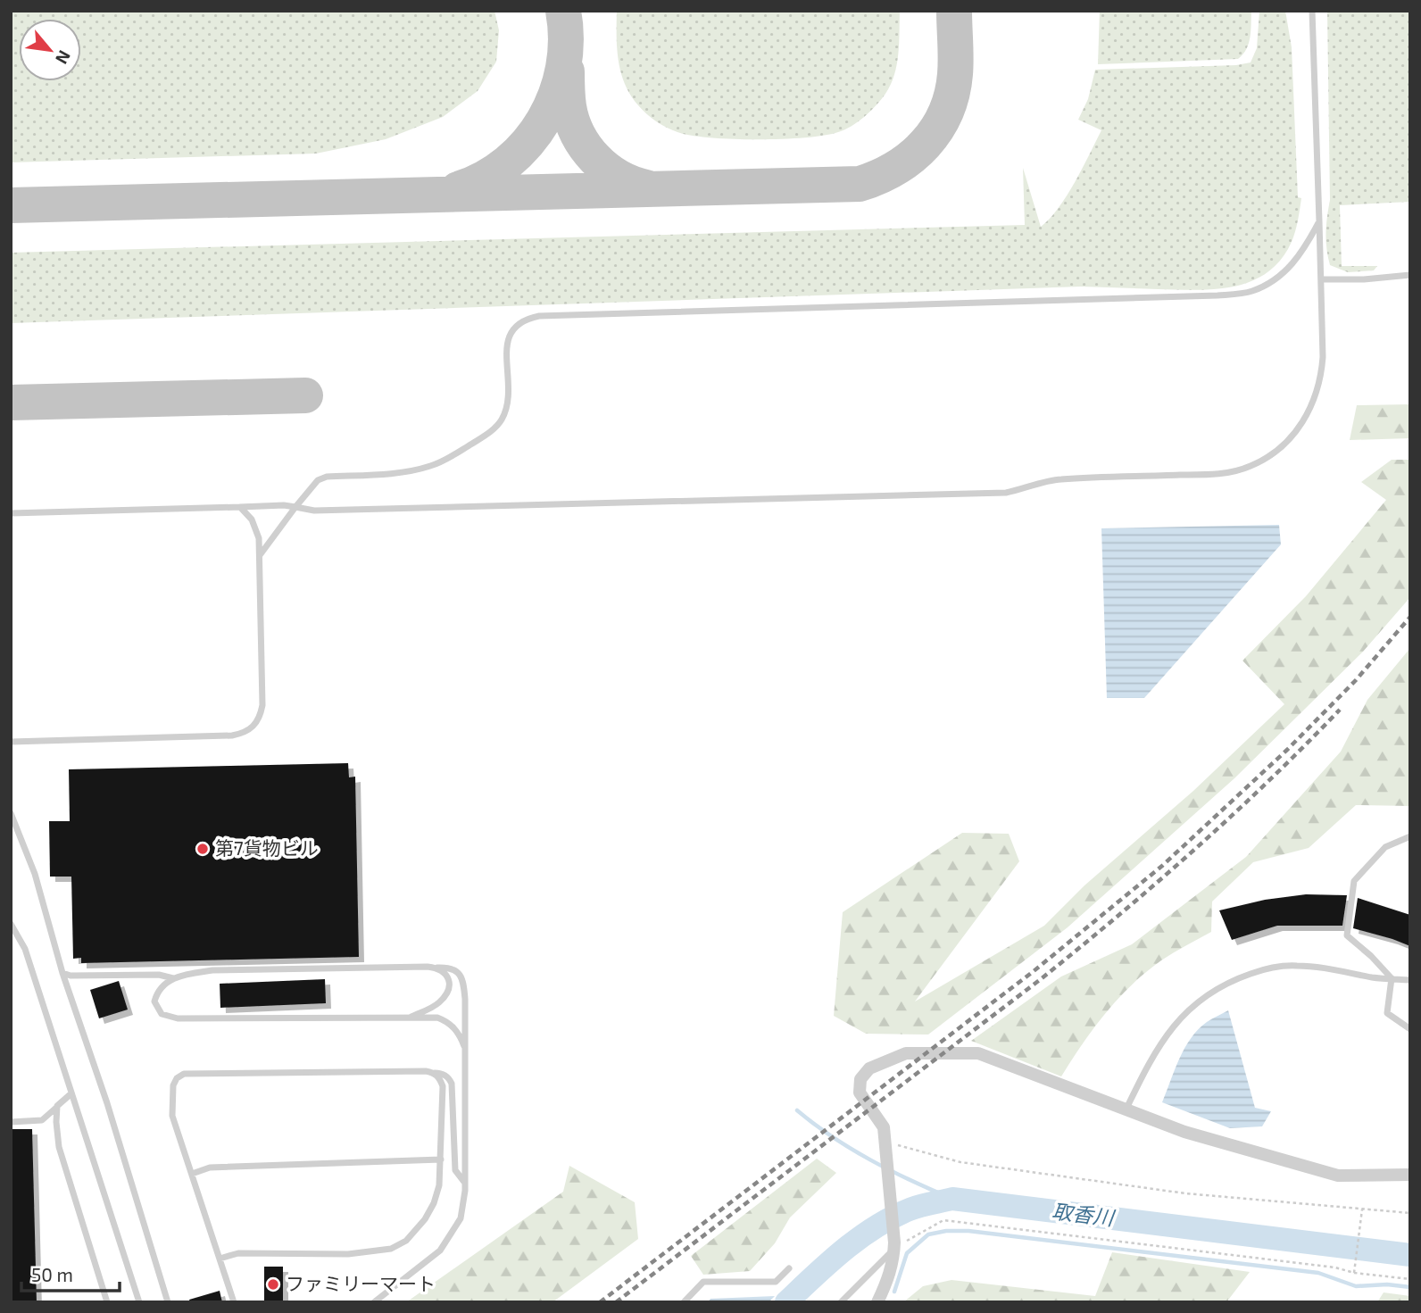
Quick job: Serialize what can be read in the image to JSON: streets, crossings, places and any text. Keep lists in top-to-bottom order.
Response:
{
  "water": ["取香川"],
  "places": ["第7貨物ビル", "ファミリーマート"],
  "scale_bar": "50 m",
  "north": "bottom right"
}
